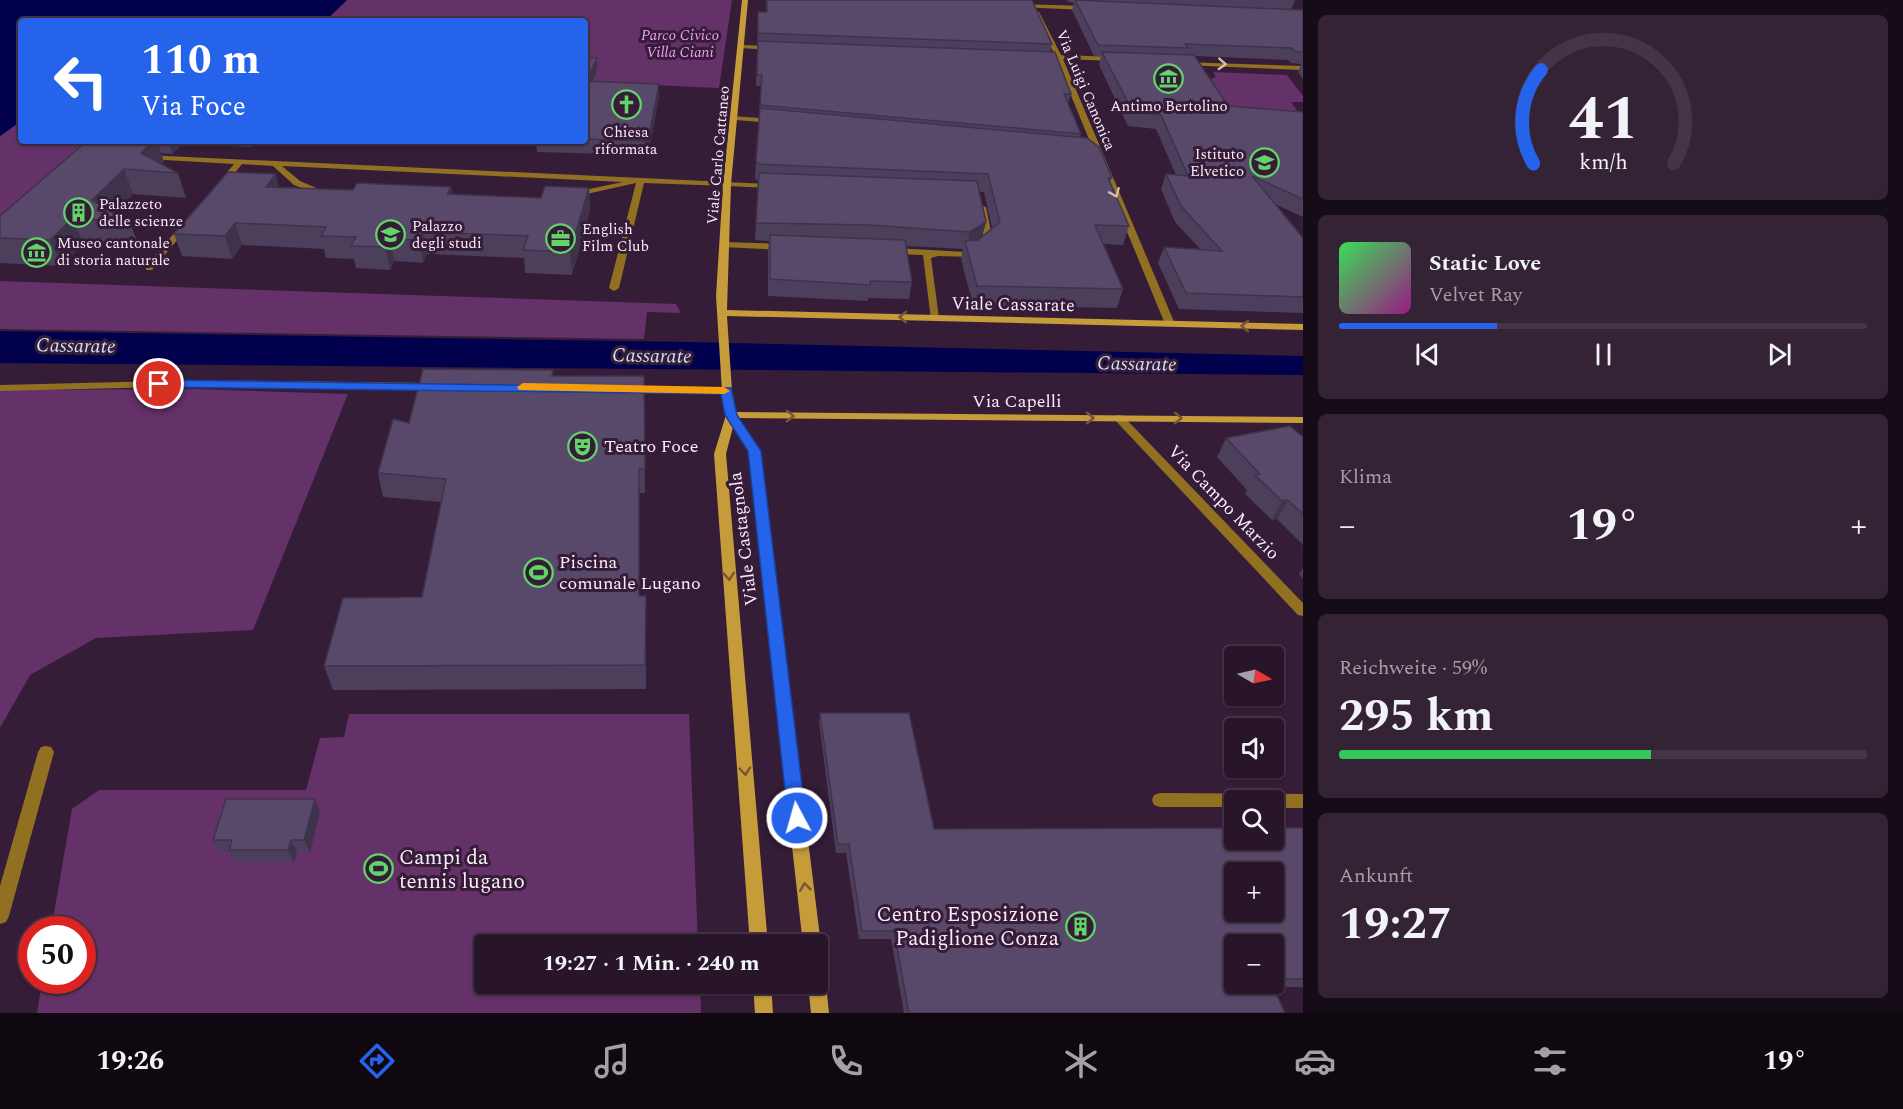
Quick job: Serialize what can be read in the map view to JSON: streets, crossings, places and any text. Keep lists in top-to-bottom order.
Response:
{
  "streets": {
    "main road": [
      "Viale Carlo Cattaneo",
      "Viale Cassarate",
      "Via Capelli",
      "Viale Castagnola"
    ],
    "street": ["Via Luigi Canonica", "Via Campo Marzio"]
  },
  "crossings": [
    ["Via Luigi Canonica", "Viale Cassarate"],
    ["Viale Carlo Cattaneo", "Viale Cassarate"],
    ["Viale Carlo Cattaneo", "Via Capelli"],
    ["Viale Carlo Cattaneo", "Viale Castagnola"],
    ["Via Capelli", "Via Campo Marzio"],
    ["Via Capelli", "Viale Castagnola"]
  ],
  "one_way": ["Via Luigi Canonica", "Viale Cassarate", "Via Capelli"],
  "water": ["Cassarate"],
  "parks": ["Parco Civico Villa Ciani"],
  "places": {
    "museum": ["Antimo Bertolino", "Museo cantonale di storia naturale"],
    "church": ["Chiesa riformata"],
    "school or university": ["Istituto Elvetico", "Palazzo degli studi"],
    "building": ["Palazzeto delle scienze", "Centro Esposizione Padiglione Conza"],
    "office": ["English Film Club"],
    "theatre": ["Teatro Foce"],
    "sports": ["Piscina comunale Lugano", "Campi da tennis lugano"]
  },
  "north": "right",
  "page": {
    "turn": ["110 m", "Via Foce"],
    "song": ["Static Love", "Velvet Ray"],
    "tile": [
      "Klima",
      ["Reichweite · 59%", "295 km"],
      ["Ankunft", "19:27"]
    ],
    "heat": ["−", "19°", "+"],
    "map_buttons": ["+", "−"],
    "limit": "50",
    "trip": "19:27 · 1 Min. · 240 m",
    "tabs": ["19:26", "19°"],
    "gauge": ["41", "km/h"]
  }
}
